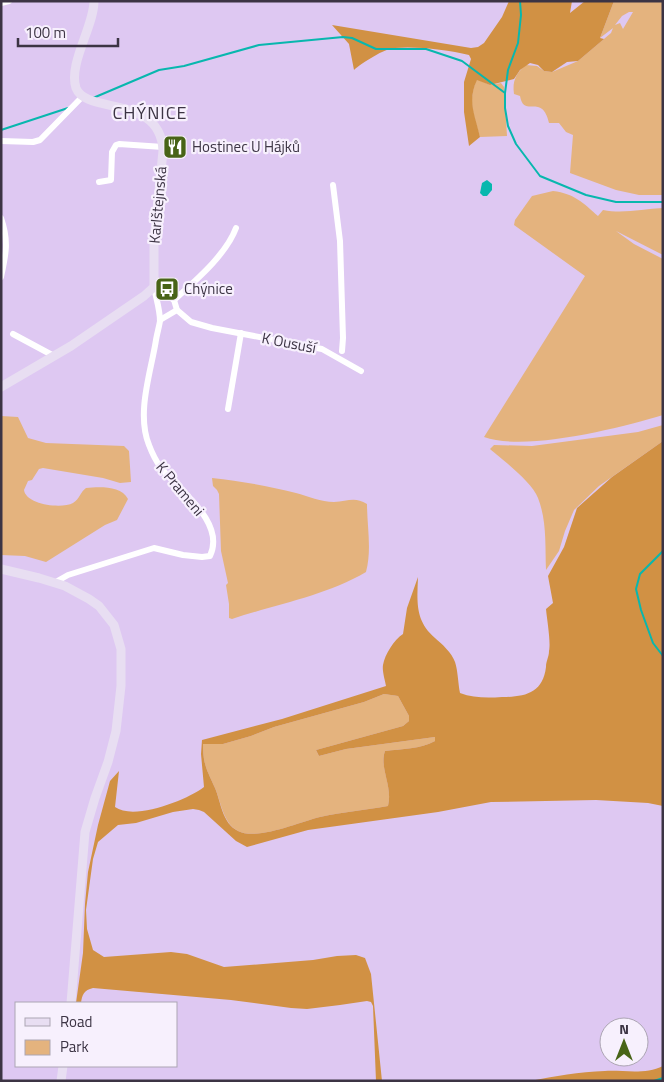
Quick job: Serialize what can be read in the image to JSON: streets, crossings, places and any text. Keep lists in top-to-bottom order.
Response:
{
  "streets": {
    "main road": ["Karlštejnská"],
    "street": ["K Ousuší", "K Prameni"]
  },
  "districts": ["CHÝNICE"],
  "places": {
    "restaurant": ["Hostinec U Hájků"],
    "bus stop": ["Chýnice"]
  },
  "legend": ["Road", "Park"],
  "scale_bar": "100 m",
  "north": "top"
}
